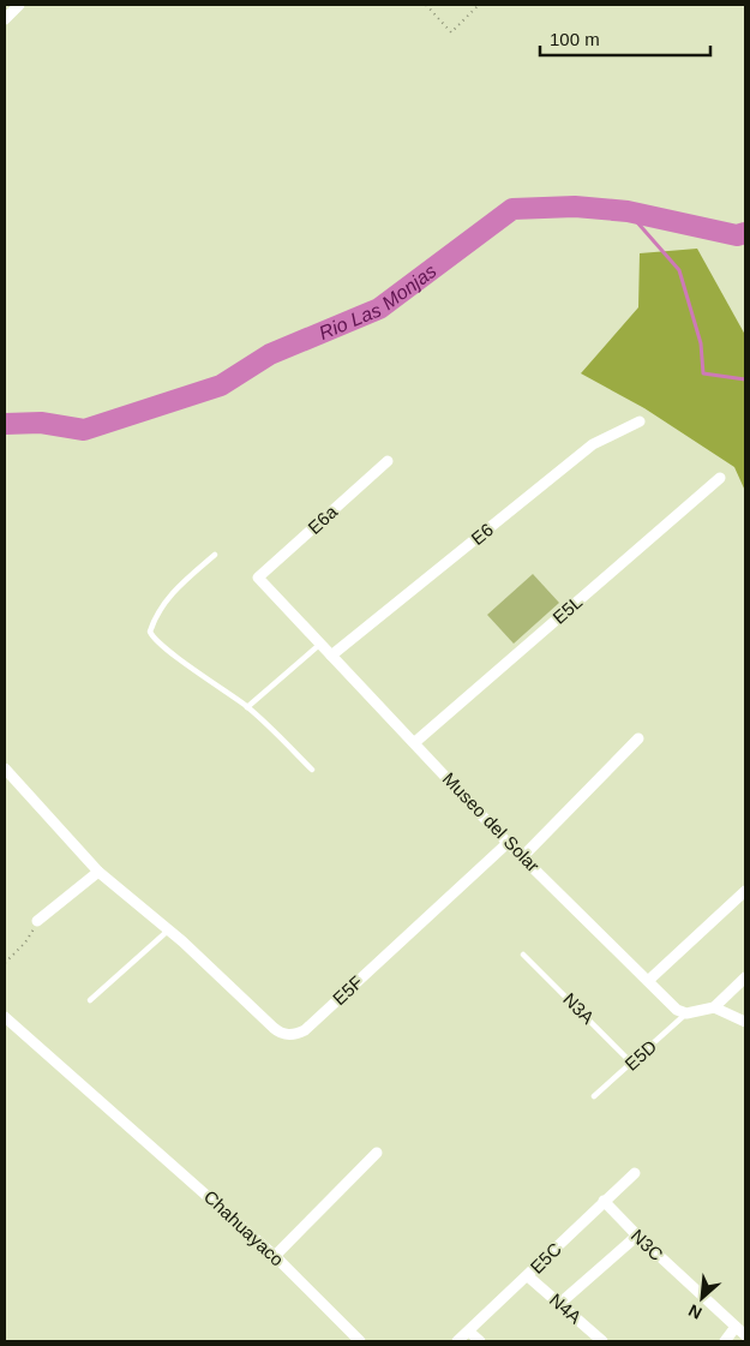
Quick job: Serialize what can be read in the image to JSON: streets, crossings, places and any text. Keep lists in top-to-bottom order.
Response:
{
  "streets": {
    "street": [
      "E6a",
      "E6",
      "E5L",
      "Museo del Solar",
      "E5F",
      "Chahuayaco",
      "N3C",
      "E5C",
      "N4A"
    ],
    "lane": ["N3A", "E5D"]
  },
  "crossings": [
    ["E6a", "Museo del Solar"],
    ["E6", "Museo del Solar"],
    ["E5L", "Museo del Solar"],
    ["Museo del Solar", "E5F"],
    ["Museo del Solar", "E5D"],
    ["N3A", "E5D"],
    ["N3C", "E5C"],
    ["E5C", "N4A"]
  ],
  "water": ["Rio Las Monjas"],
  "scale_bar": "100 m",
  "north": "bottom left"
}
